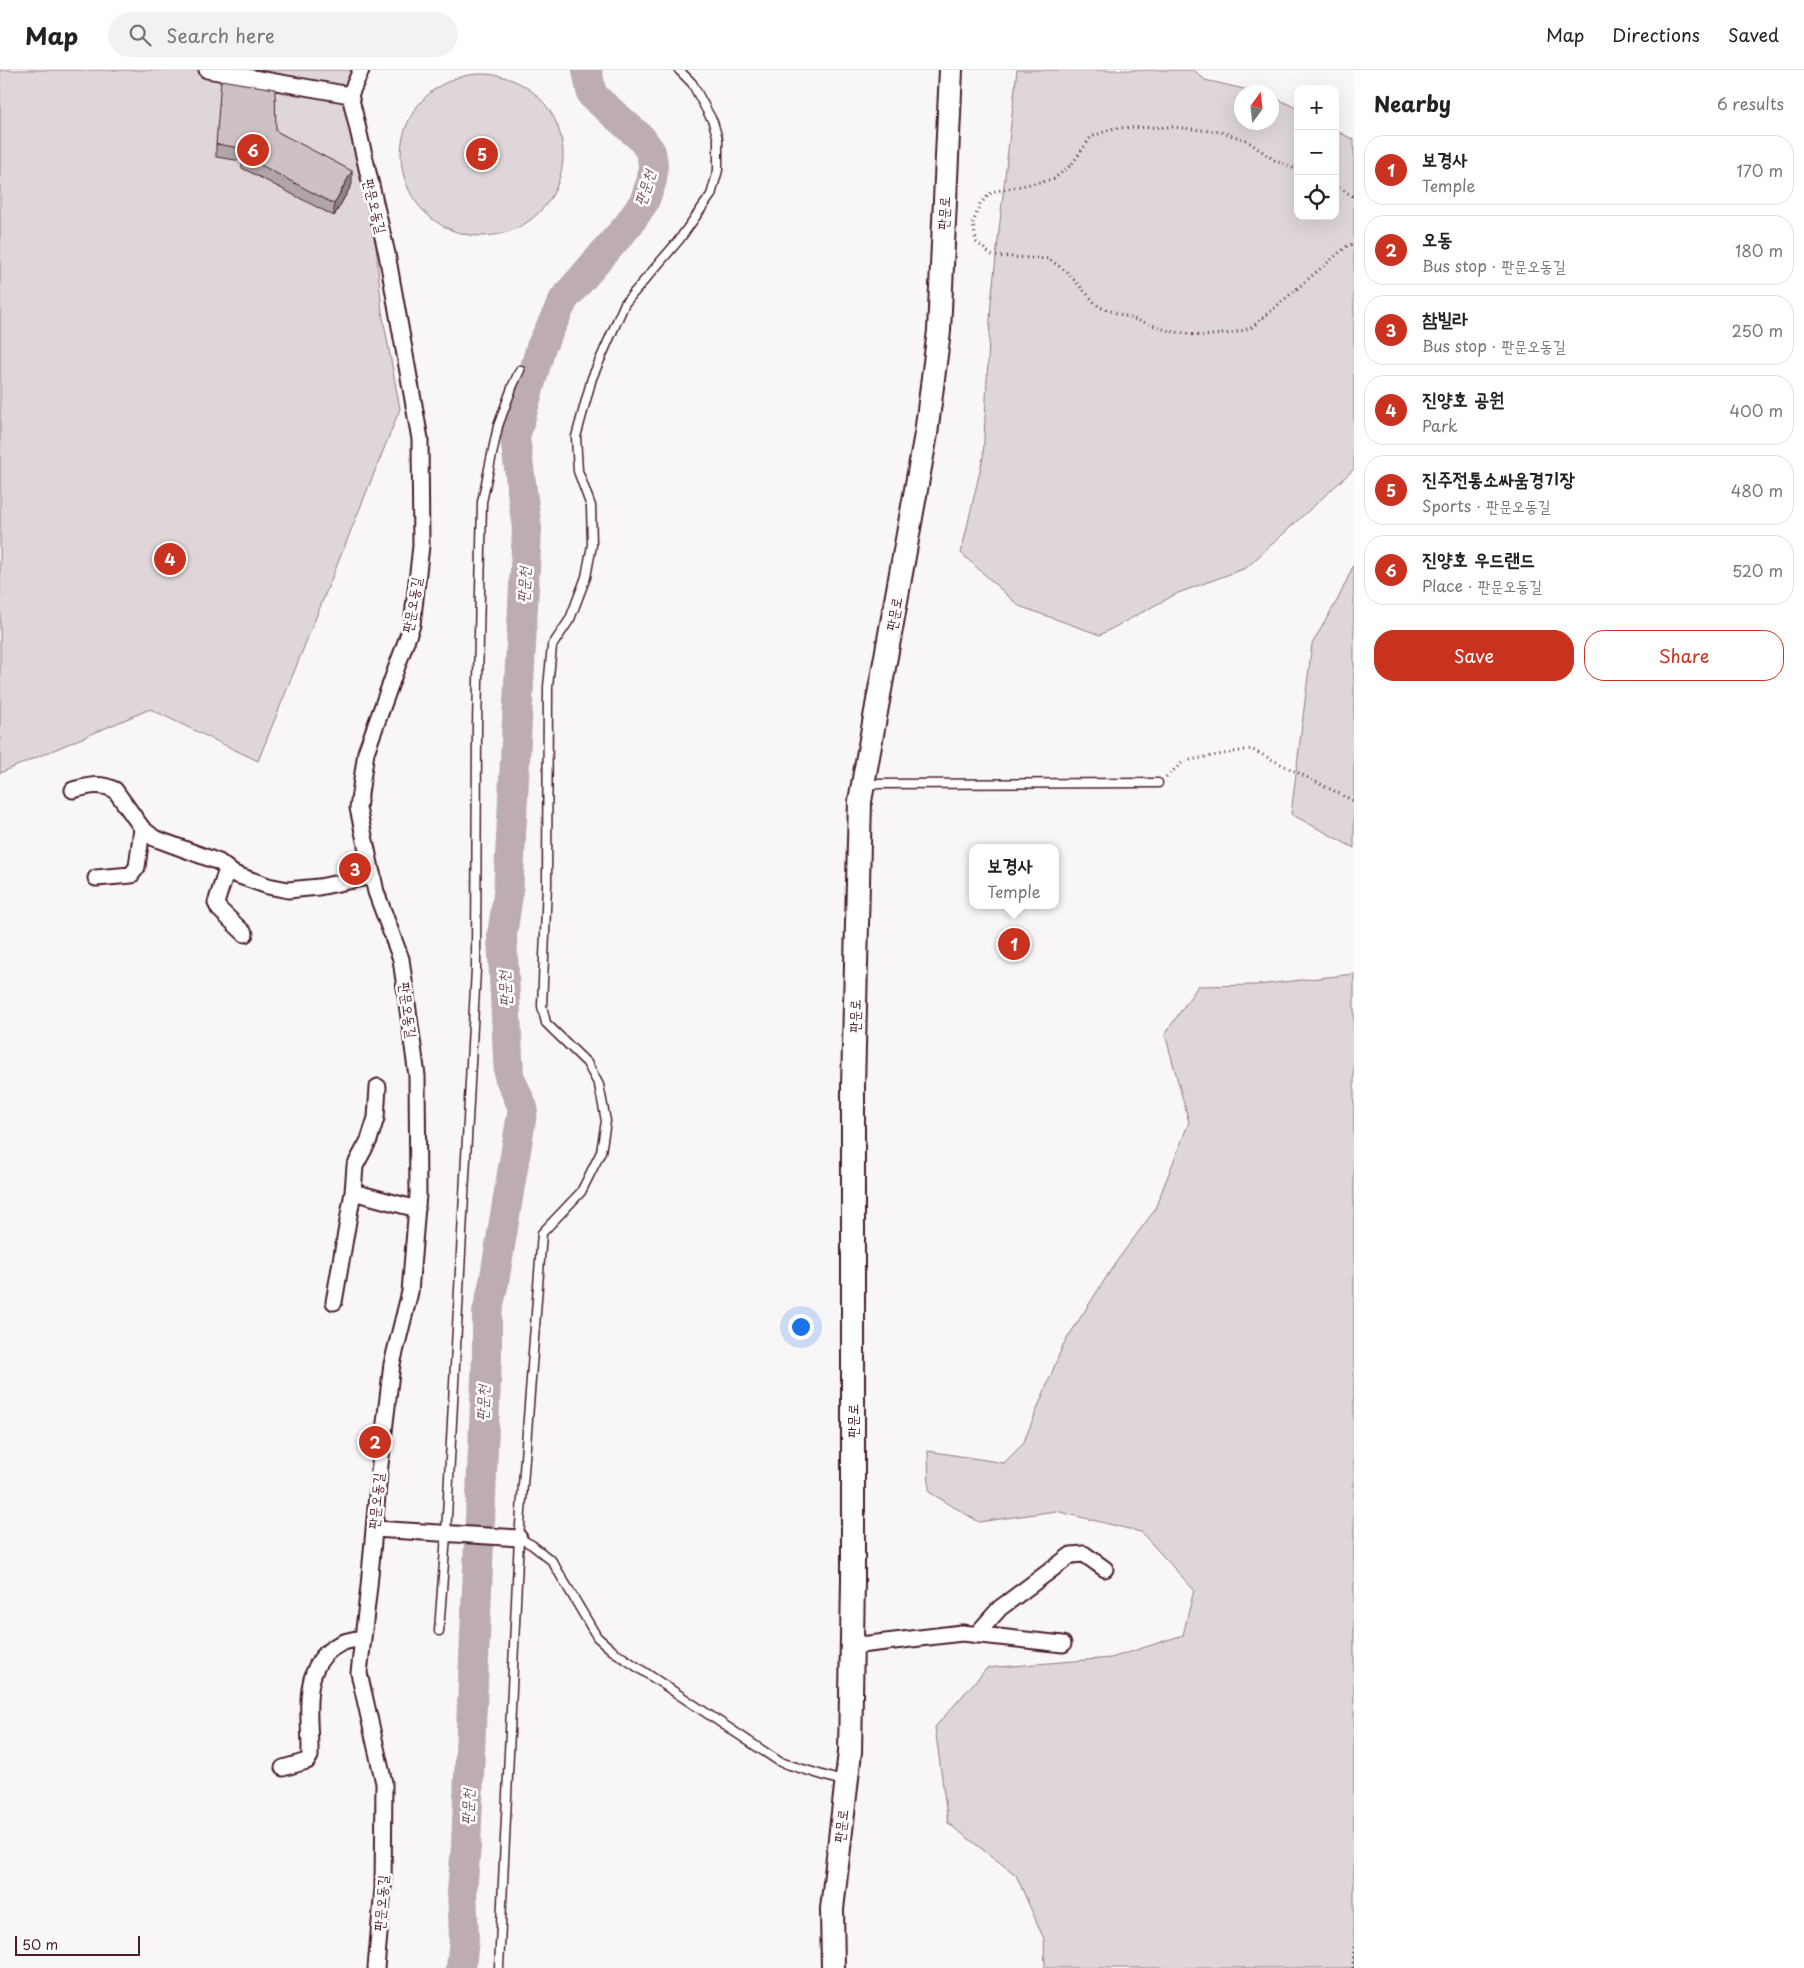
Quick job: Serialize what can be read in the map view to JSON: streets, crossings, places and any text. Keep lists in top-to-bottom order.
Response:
{
  "streets": {
    "street": ["판문오동길", "판문로"]
  },
  "water": ["판문천"],
  "scale_bar": "50 m",
  "north": "top",
  "page": {
    "header": "Map",
    "search": "Search here",
    "nav": ["Map", "Directions", "Saved"],
    "heading": ["Nearby", "6 results"],
    "map_buttons": ["+", "−"],
    "pins": [
      "6",
      "5",
      "4",
      "3",
      "1",
      "2"
    ],
    "list": [
      {
        "mark": "1",
        "name": "보경사",
        "note": "Temple",
        "value": "170 m"
      },
      {
        "mark": "2",
        "name": "오동",
        "note": "Bus stop · 판문오동길",
        "value": "180 m"
      },
      {
        "mark": "3",
        "name": "참빌라",
        "note": "Bus stop · 판문오동길",
        "value": "250 m"
      },
      {
        "mark": "4",
        "name": "진양호 공원",
        "note": "Park",
        "value": "400 m"
      },
      {
        "mark": "5",
        "name": "진주전통소싸움경기장",
        "note": "Sports · 판문오동길",
        "value": "480 m"
      },
      {
        "mark": "6",
        "name": "진양호 우드랜드",
        "note": "Place · 판문오동길",
        "value": "520 m"
      }
    ],
    "buttons": ["Save", "Share"],
    "popup": ["보경사", "Temple"],
    "scale": "50 m"
  }
}
